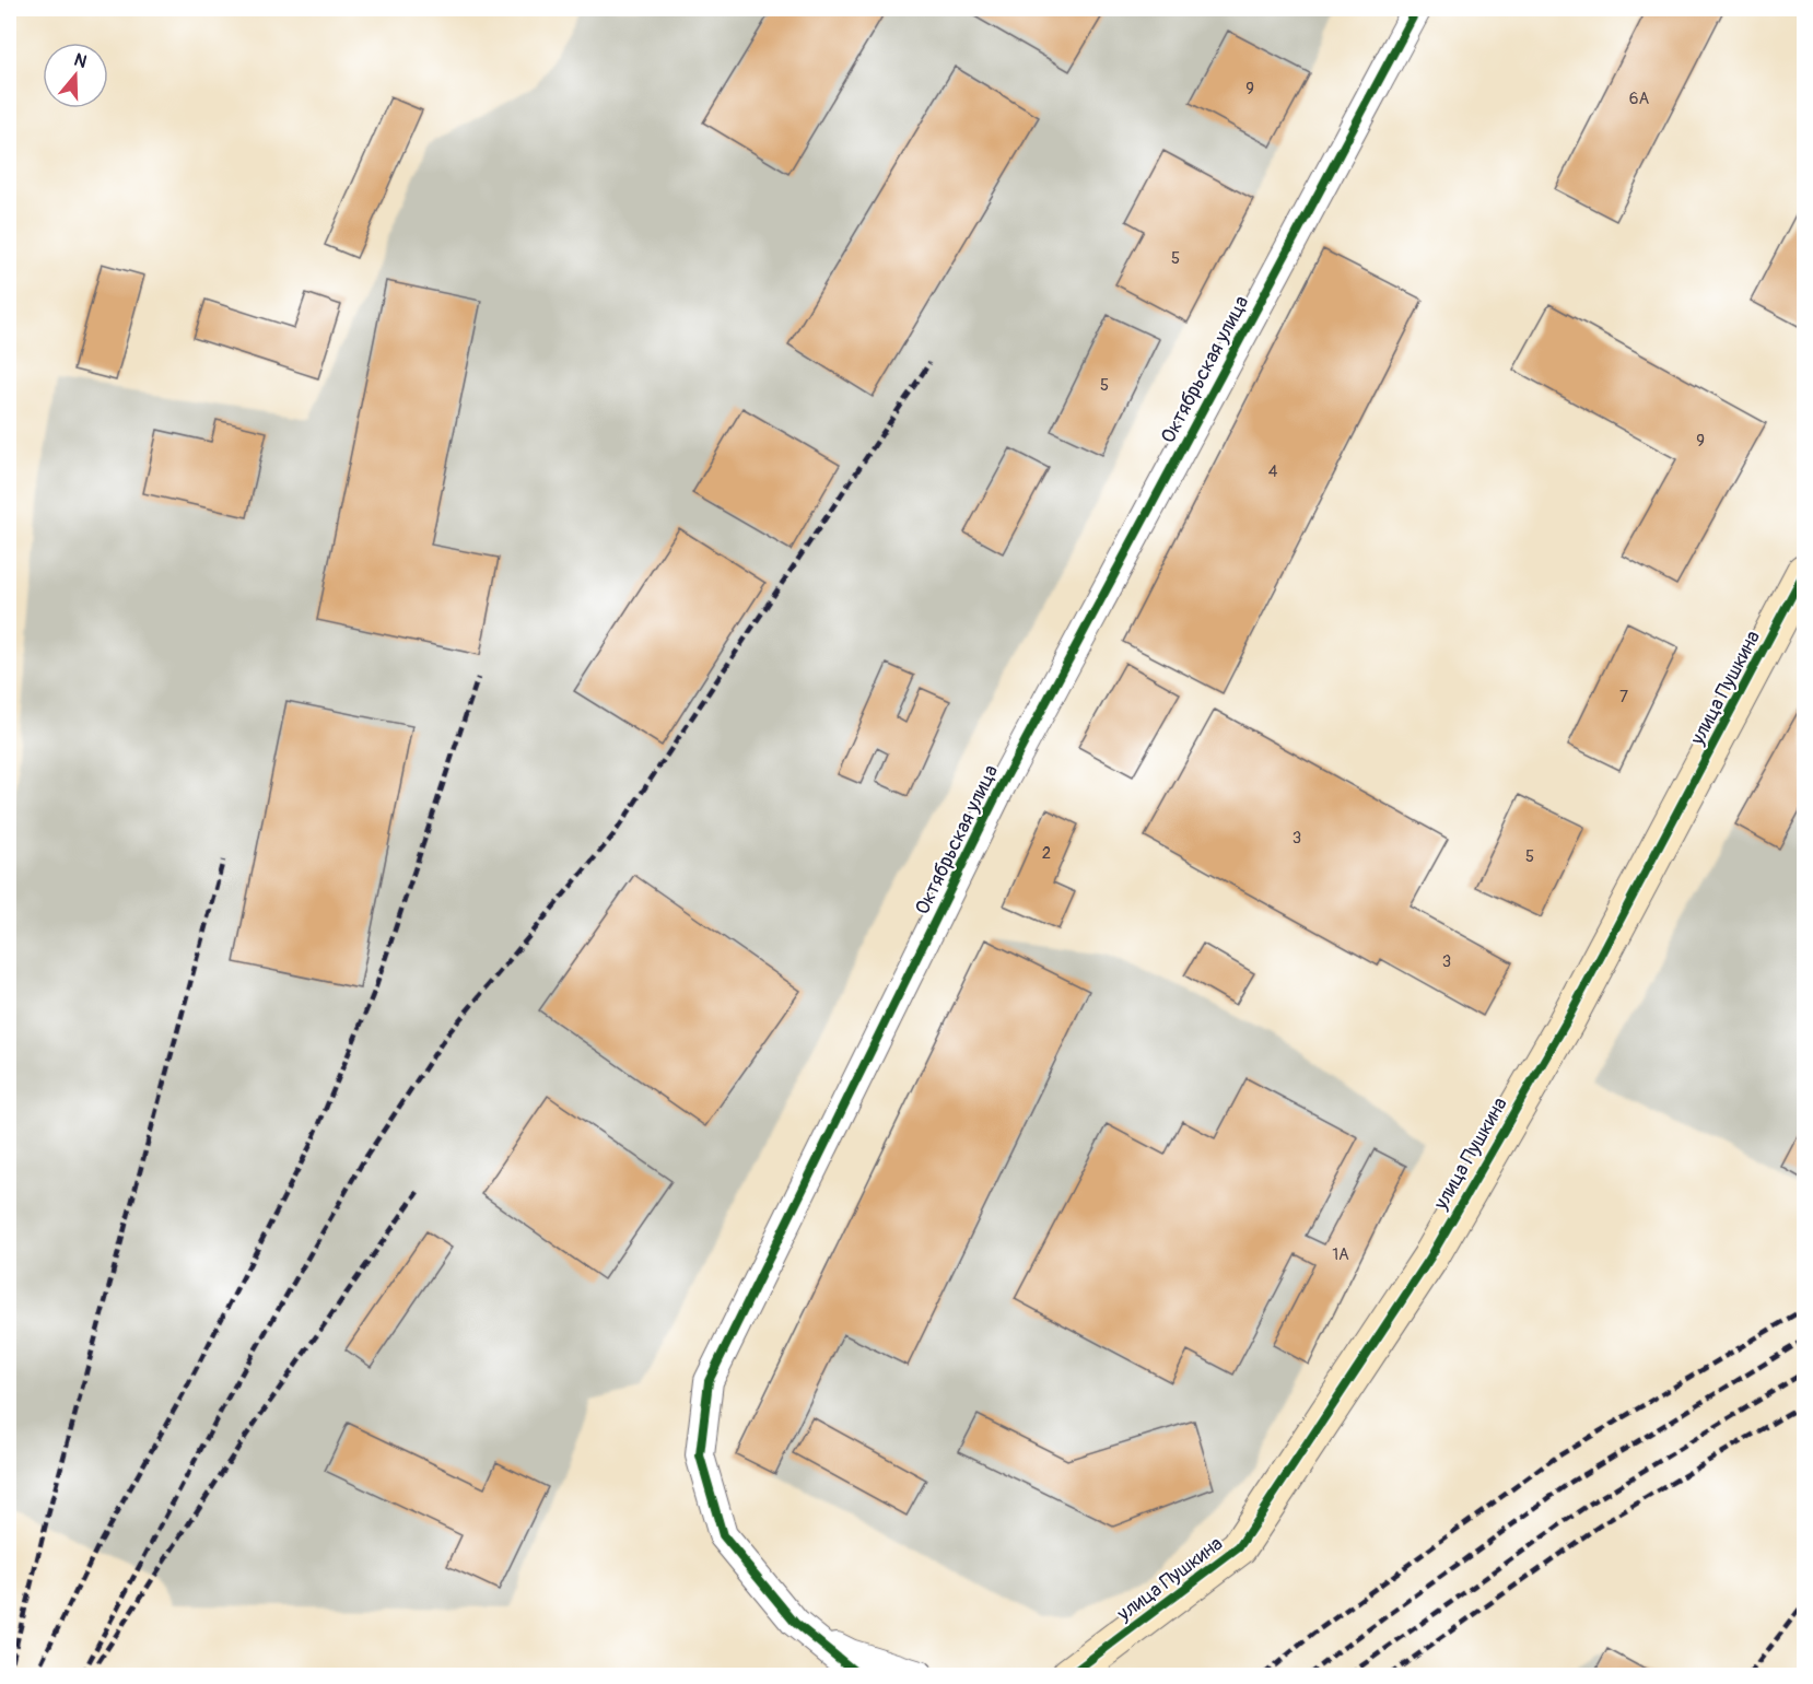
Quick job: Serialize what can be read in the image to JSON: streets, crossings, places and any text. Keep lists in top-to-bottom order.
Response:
{
  "streets": {
    "street": ["Октябрьская улица", "улица Пушкина"]
  },
  "house_numbers": [
    "9",
    "6А",
    "5",
    "5",
    "9",
    "4",
    "7",
    "3",
    "2",
    "5",
    "3",
    "1А"
  ],
  "north": "top"
}
